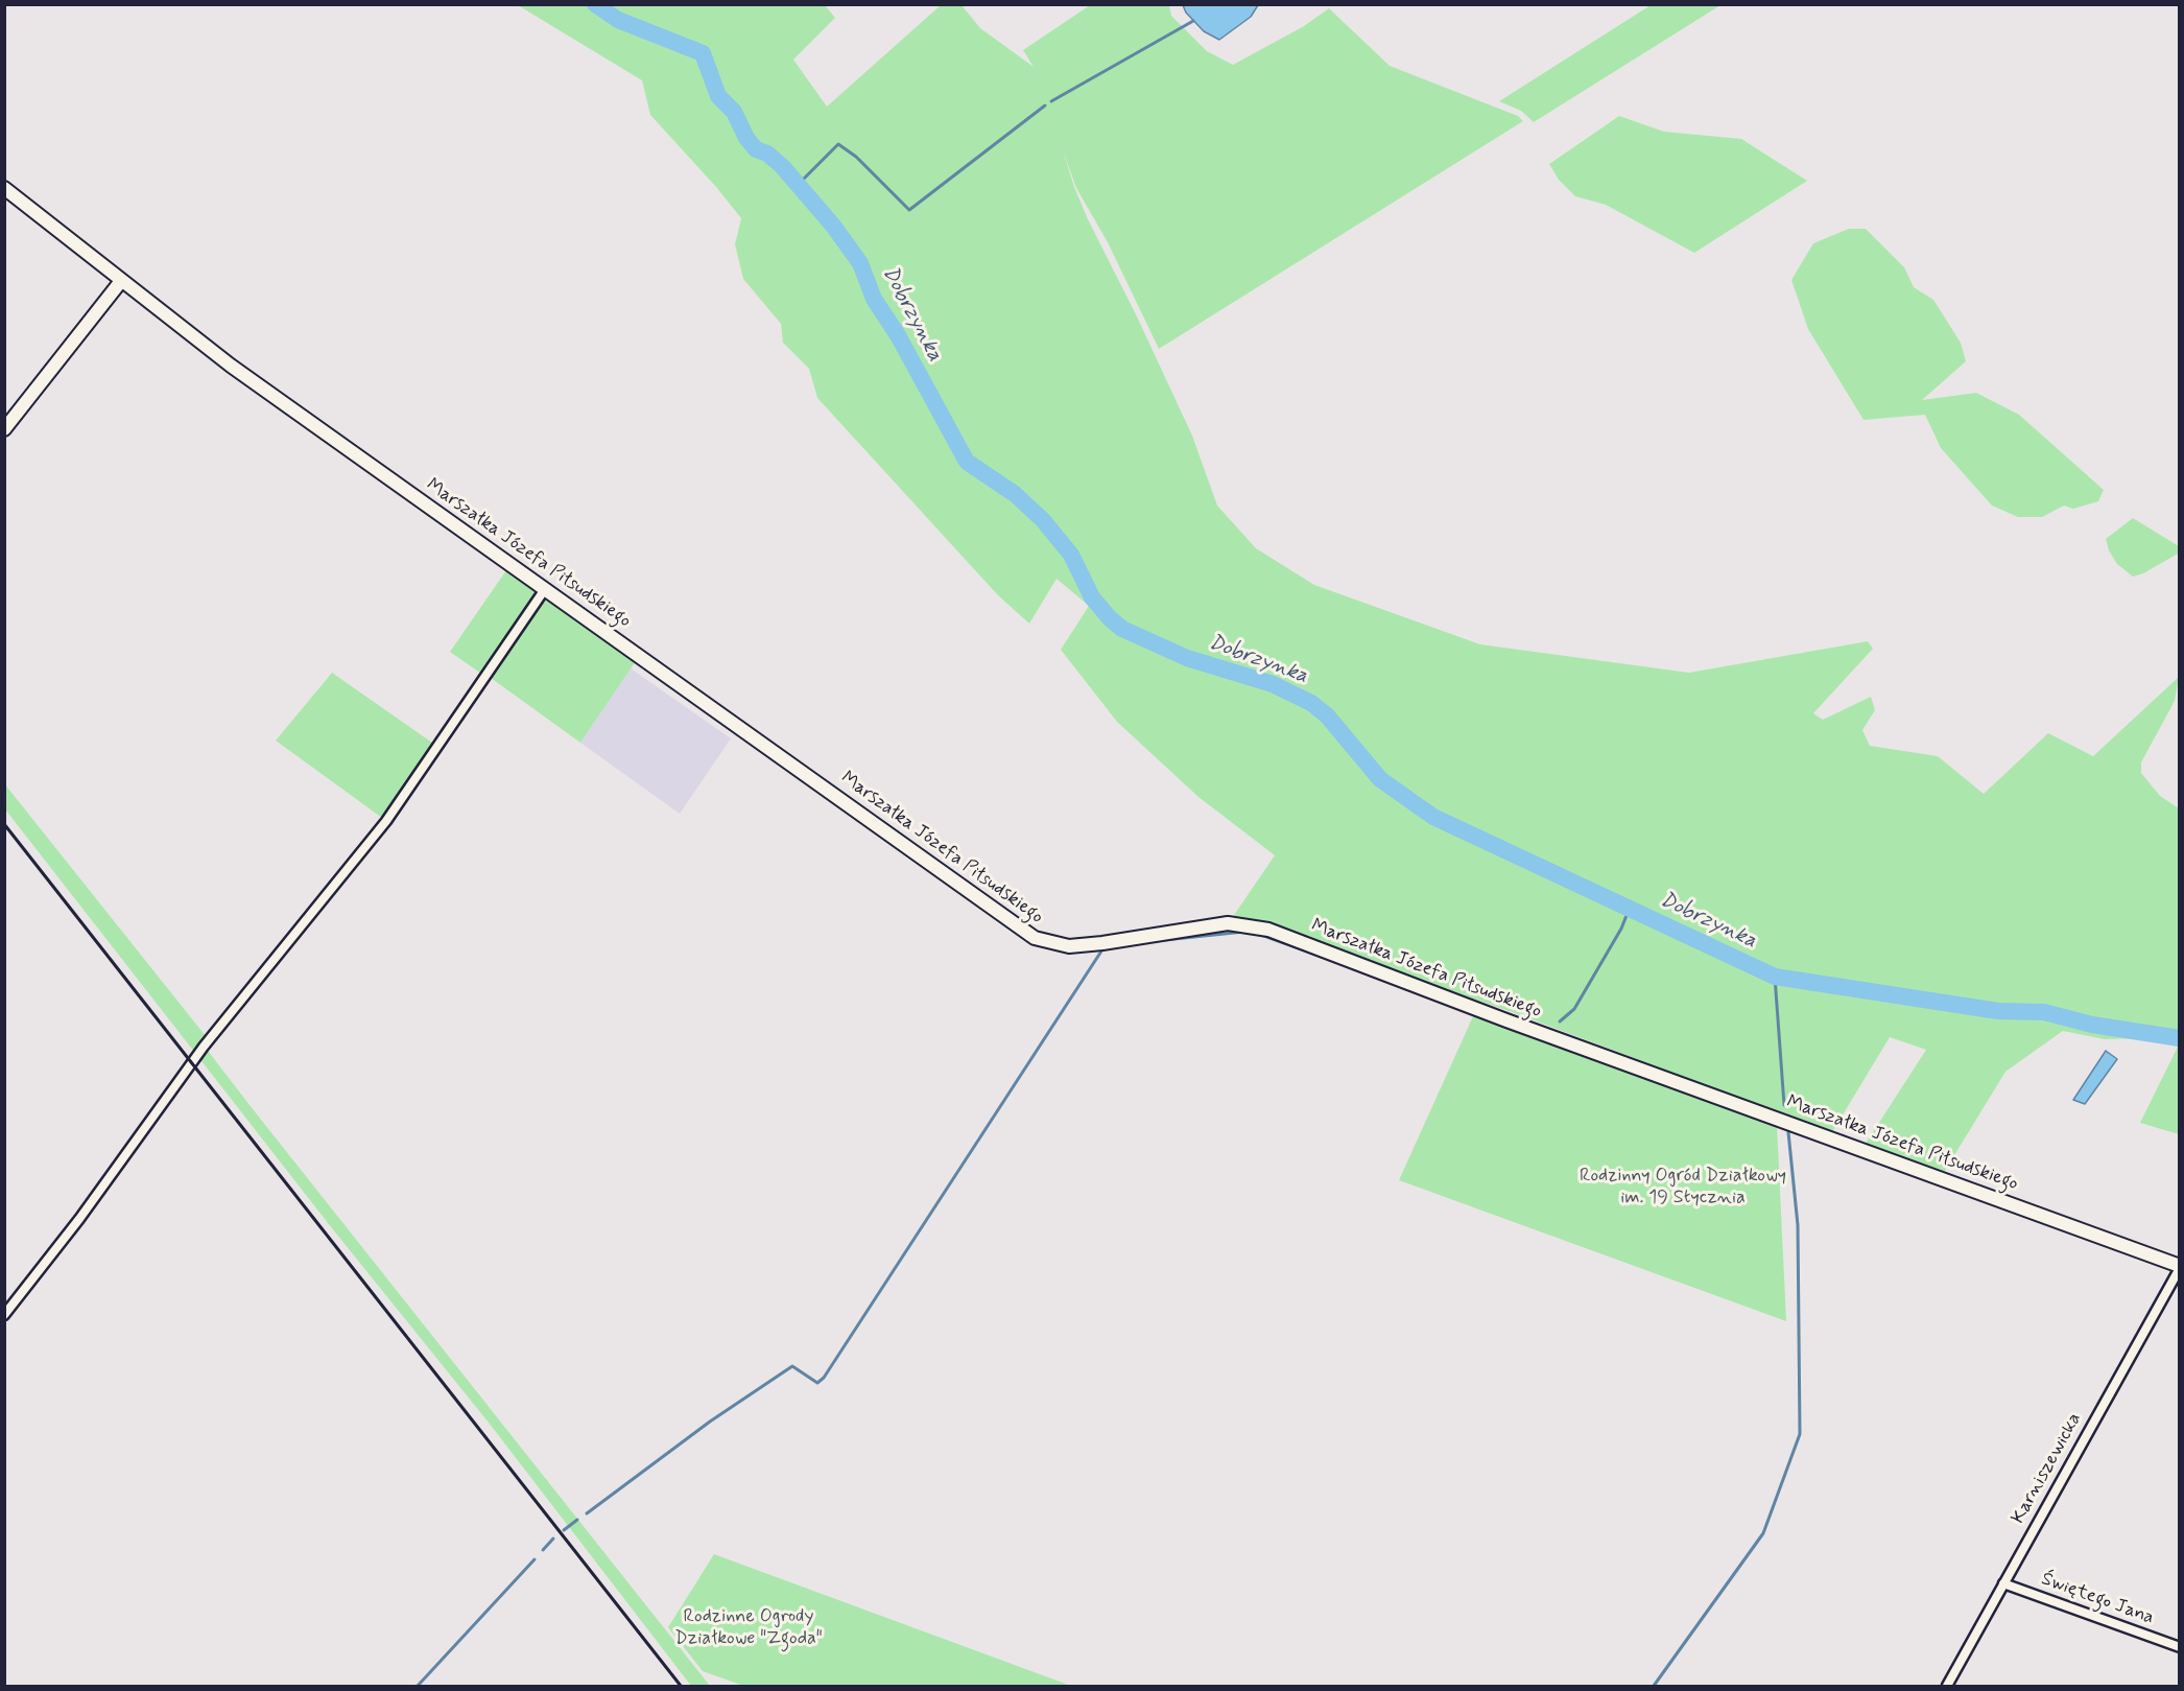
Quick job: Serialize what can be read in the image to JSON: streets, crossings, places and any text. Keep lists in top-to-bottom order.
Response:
{
  "streets": {
    "street": ["Marszałka Józefa Piłsudskiego", "Karniszewicka", "Świętego Jana"]
  },
  "crossings": [
    ["Marszałka Józefa Piłsudskiego", "Karniszewicka"],
    ["Karniszewicka", "Świętego Jana"]
  ],
  "water": ["Dobrzynka"],
  "parks": ["Rodzinny Ogród Działkowy im. 19 Stycznia", "Rodzinne Ogrody Działkowe \"Zgoda\""]
}
